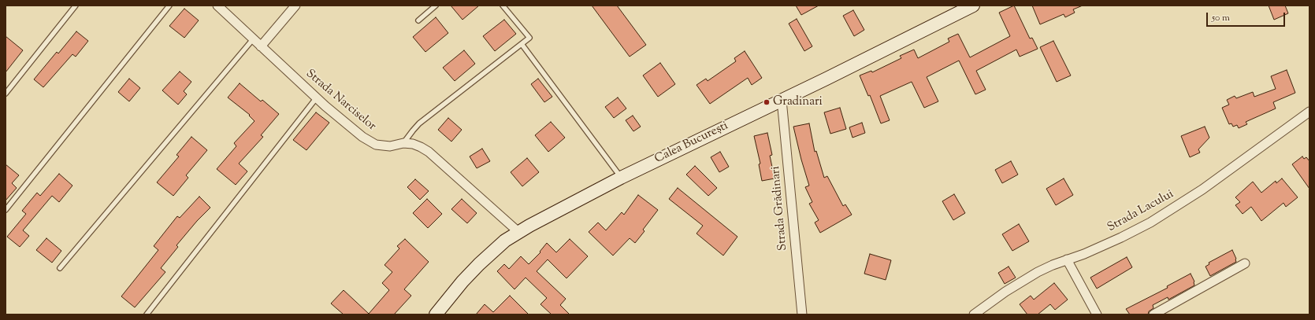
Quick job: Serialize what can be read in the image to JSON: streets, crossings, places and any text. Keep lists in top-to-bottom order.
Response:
{
  "streets": {
    "main road": ["Calea București"],
    "street": ["Strada Narciselor", "Strada Grădinari", "Strada Lacului"]
  },
  "crossings": [
    ["Strada Narciselor", "Calea București"],
    ["Calea București", "Strada Grădinari"]
  ],
  "places": ["Gradinari"],
  "scale_bar": "50 m"
}
